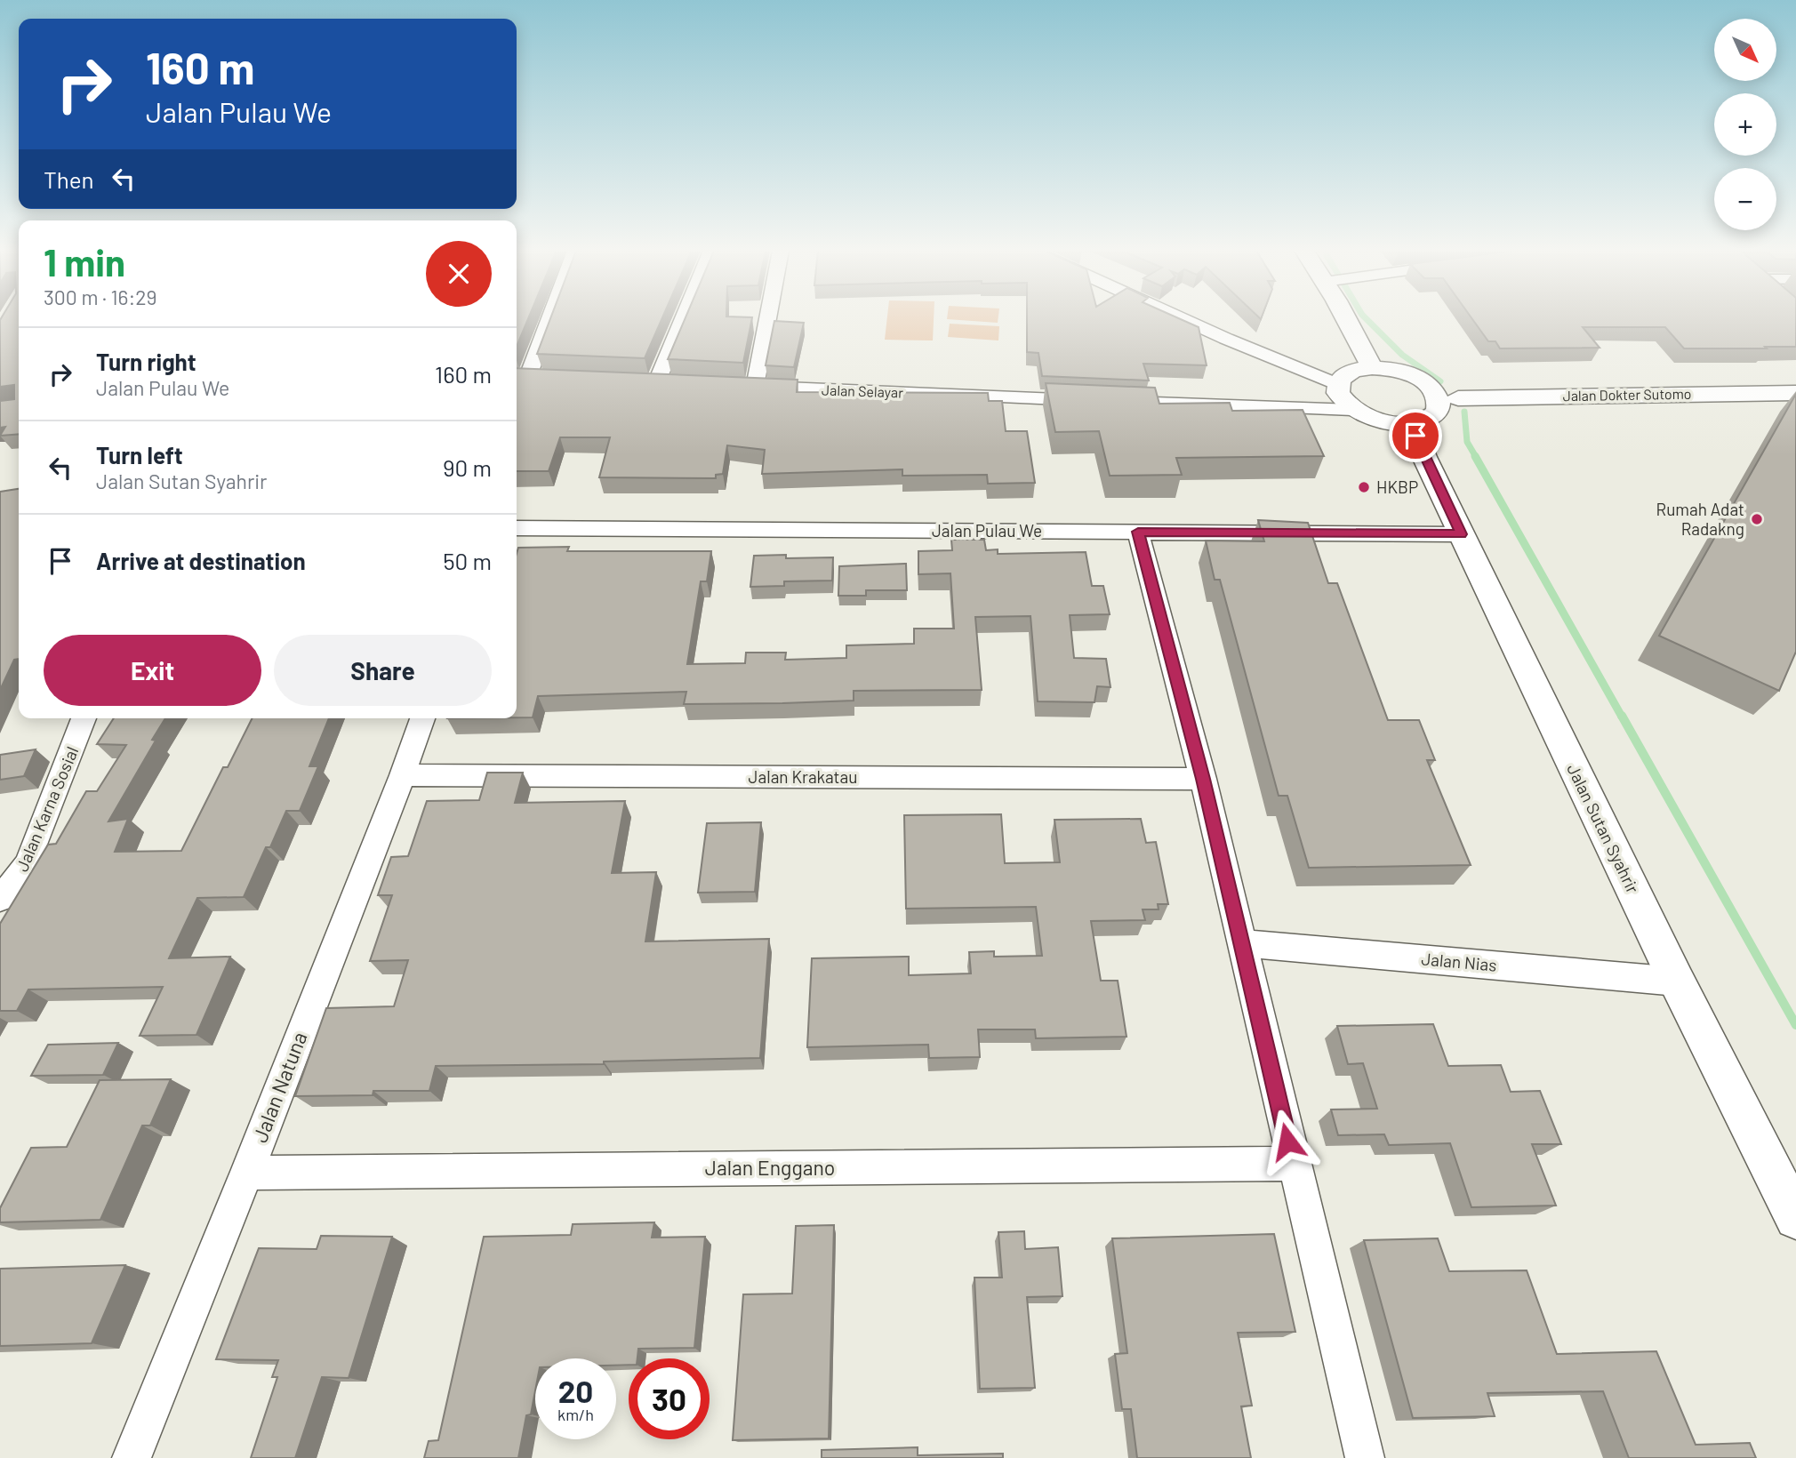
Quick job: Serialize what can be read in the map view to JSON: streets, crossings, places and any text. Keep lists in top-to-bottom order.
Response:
{
  "streets": {
    "street": [
      "Jalan Selayar",
      "Jalan Dokter Sutomo",
      "Jalan Pulau We",
      "Jalan Krakatau",
      "Jalan Karna Sosial",
      "Jalan Sutan Syahrir",
      "Jalan Nias",
      "Jalan Natuna",
      "Jalan Enggano"
    ]
  },
  "crossings": [
    ["Jalan Pulau We", "Jalan Sutan Syahrir"],
    ["Jalan Krakatau", "Jalan Natuna"],
    ["Jalan Sutan Syahrir", "Jalan Nias"],
    ["Jalan Natuna", "Jalan Enggano"]
  ],
  "places": ["HKBP", "Rumah Adat Radakng"],
  "north": "bottom right",
  "page": {
    "map_buttons": ["+", "−"],
    "turn": ["160 m", "Jalan Pulau We"],
    "then": "Then",
    "heading": ["1 min", "300 m · 16:29"],
    "list": [
      {
        "name": "Turn right",
        "note": "Jalan Pulau We",
        "value": "160 m"
      },
      {
        "name": "Turn left",
        "note": "Jalan Sutan Syahrir",
        "value": "90 m"
      },
      {
        "name": "Arrive at destination",
        "value": "50 m"
      }
    ],
    "buttons": ["Exit", "Share"],
    "speed": "20 km/h",
    "limit": "30"
  }
}
